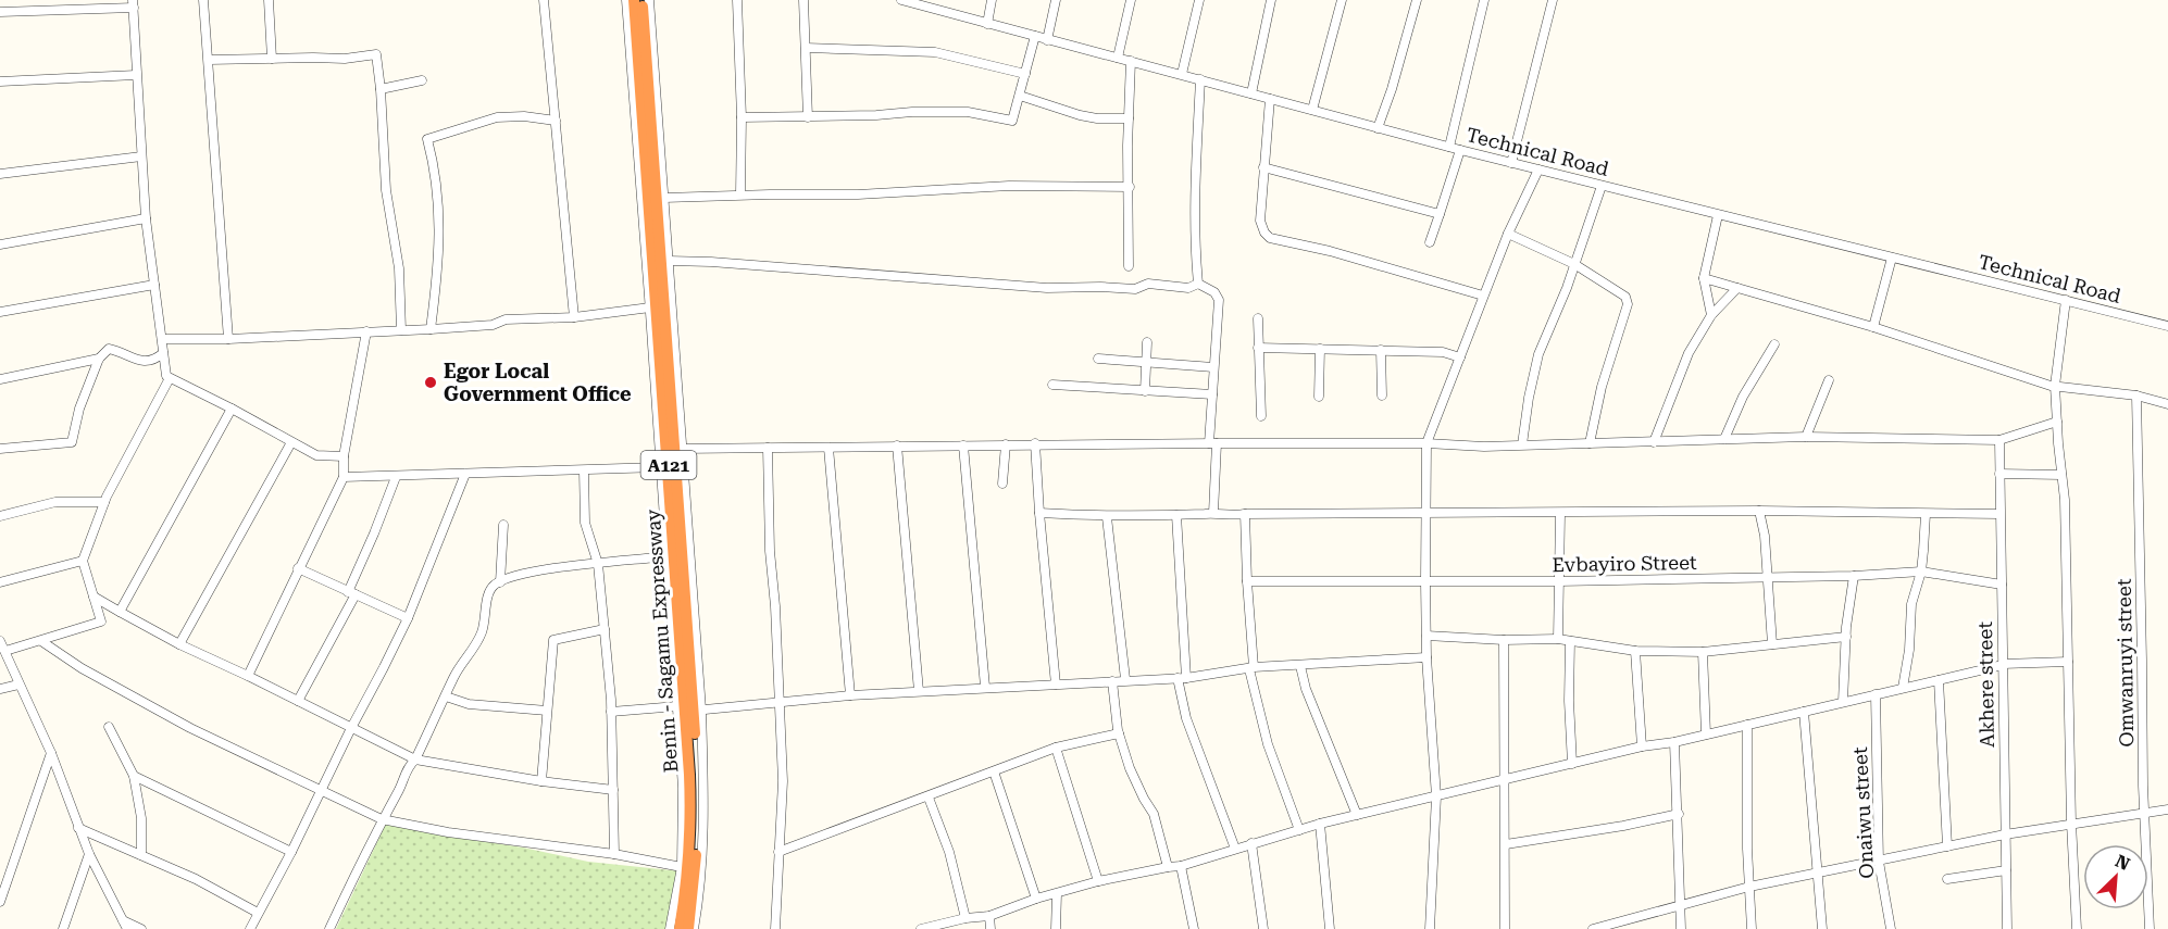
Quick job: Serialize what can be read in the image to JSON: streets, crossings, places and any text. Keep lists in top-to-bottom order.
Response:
{
  "streets": {
    "highway": ["A121", "Benin - Sagamu Expressway"],
    "street": [
      "Technical Road",
      "Evbayiro Street",
      "Omwanruyi street",
      "Akhere street",
      "Onaiwu street"
    ]
  },
  "crossings": [
    ["A121", "Benin - Sagamu Expressway"],
    ["Evbayiro Street", "Akhere street"]
  ],
  "places": ["Egor Local Government Office"],
  "north": "top right"
}
